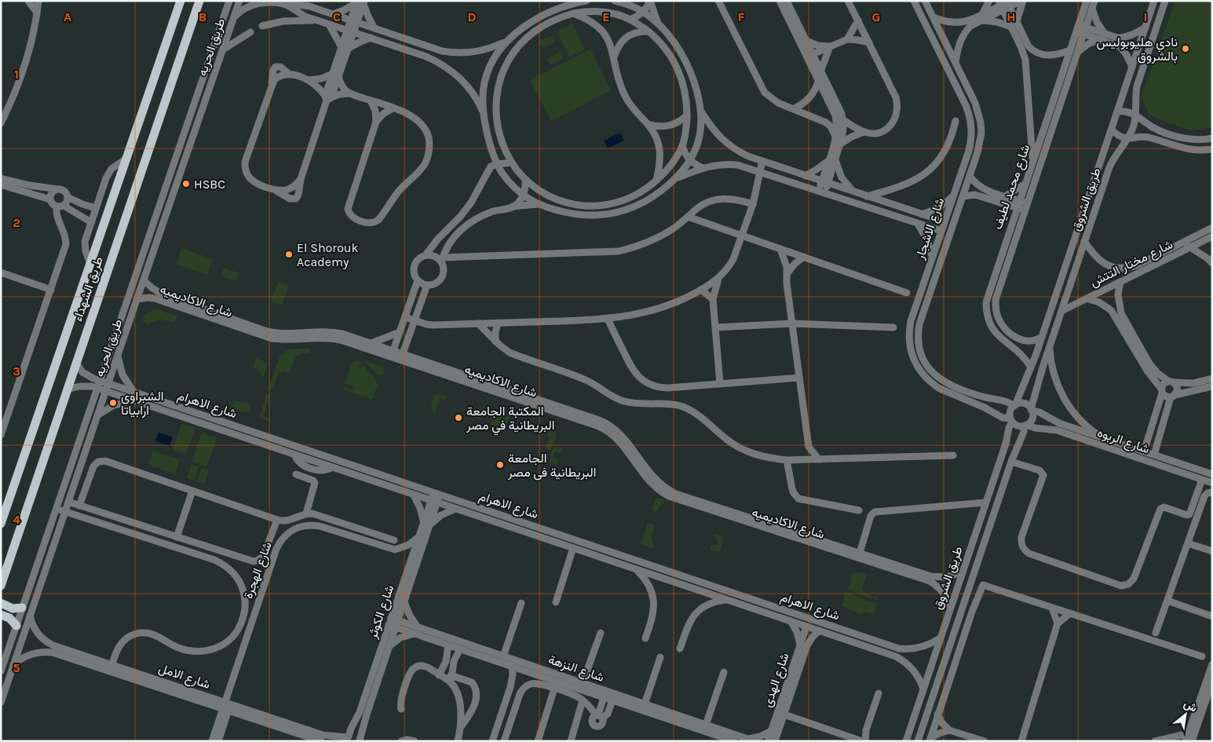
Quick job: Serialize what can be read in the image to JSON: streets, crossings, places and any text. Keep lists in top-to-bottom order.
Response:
{
  "streets": {
    "main road": ["طريق الشهداء"],
    "street": [
      "طريق الحريه",
      "شارع محمد لطيف",
      "طريق الشروق",
      "شارع الاشجار",
      "شارع مختار التتش",
      "شارع الاكاديميه",
      "شارع الاهرام",
      "شارع الربوه",
      "شارع الهجرة",
      "شارع الكوثر",
      "شارع النزهة",
      "شارع الامل",
      "شارع الهدى"
    ]
  },
  "crossings": [
    ["طريق الحريه", "شارع الاكاديميه"],
    ["طريق الحريه", "شارع الاهرام"],
    ["طريق الحريه", "شارع الامل"],
    ["شارع محمد لطيف", "طريق الشروق"],
    ["طريق الشروق", "شارع الاشجار"],
    ["طريق الشروق", "شارع مختار التتش"],
    ["طريق الشروق", "شارع الاكاديميه"],
    ["طريق الشروق", "شارع الاهرام"],
    ["طريق الشروق", "شارع الربوه"],
    ["شارع الاشجار", "شارع الربوه"],
    ["طريق الشهداء", "شارع الاهرام"],
    ["شارع الاهرام", "شارع الكوثر"],
    ["شارع الاهرام", "شارع الهدى"],
    ["شارع الهجرة", "شارع الكوثر"],
    ["شارع الهجرة", "شارع الامل"],
    ["شارع الكوثر", "شارع النزهة"],
    ["شارع الكوثر", "شارع الامل"]
  ],
  "places": [
    "نادي هليوبوليس بالشروق",
    "HSBC",
    "El Shorouk Academy",
    "الشبراوى ارابياتا",
    "المكتبة الجامعة البريطانية في مصر",
    "الجامعة البريطانية فى مصر"
  ],
  "north": "top right",
  "grid": {
    "columns": [
      "A",
      "B",
      "C",
      "D",
      "E",
      "F",
      "G",
      "H",
      "I"
    ],
    "rows": [
      "1",
      "2",
      "3",
      "4",
      "5"
    ]
  }
}
